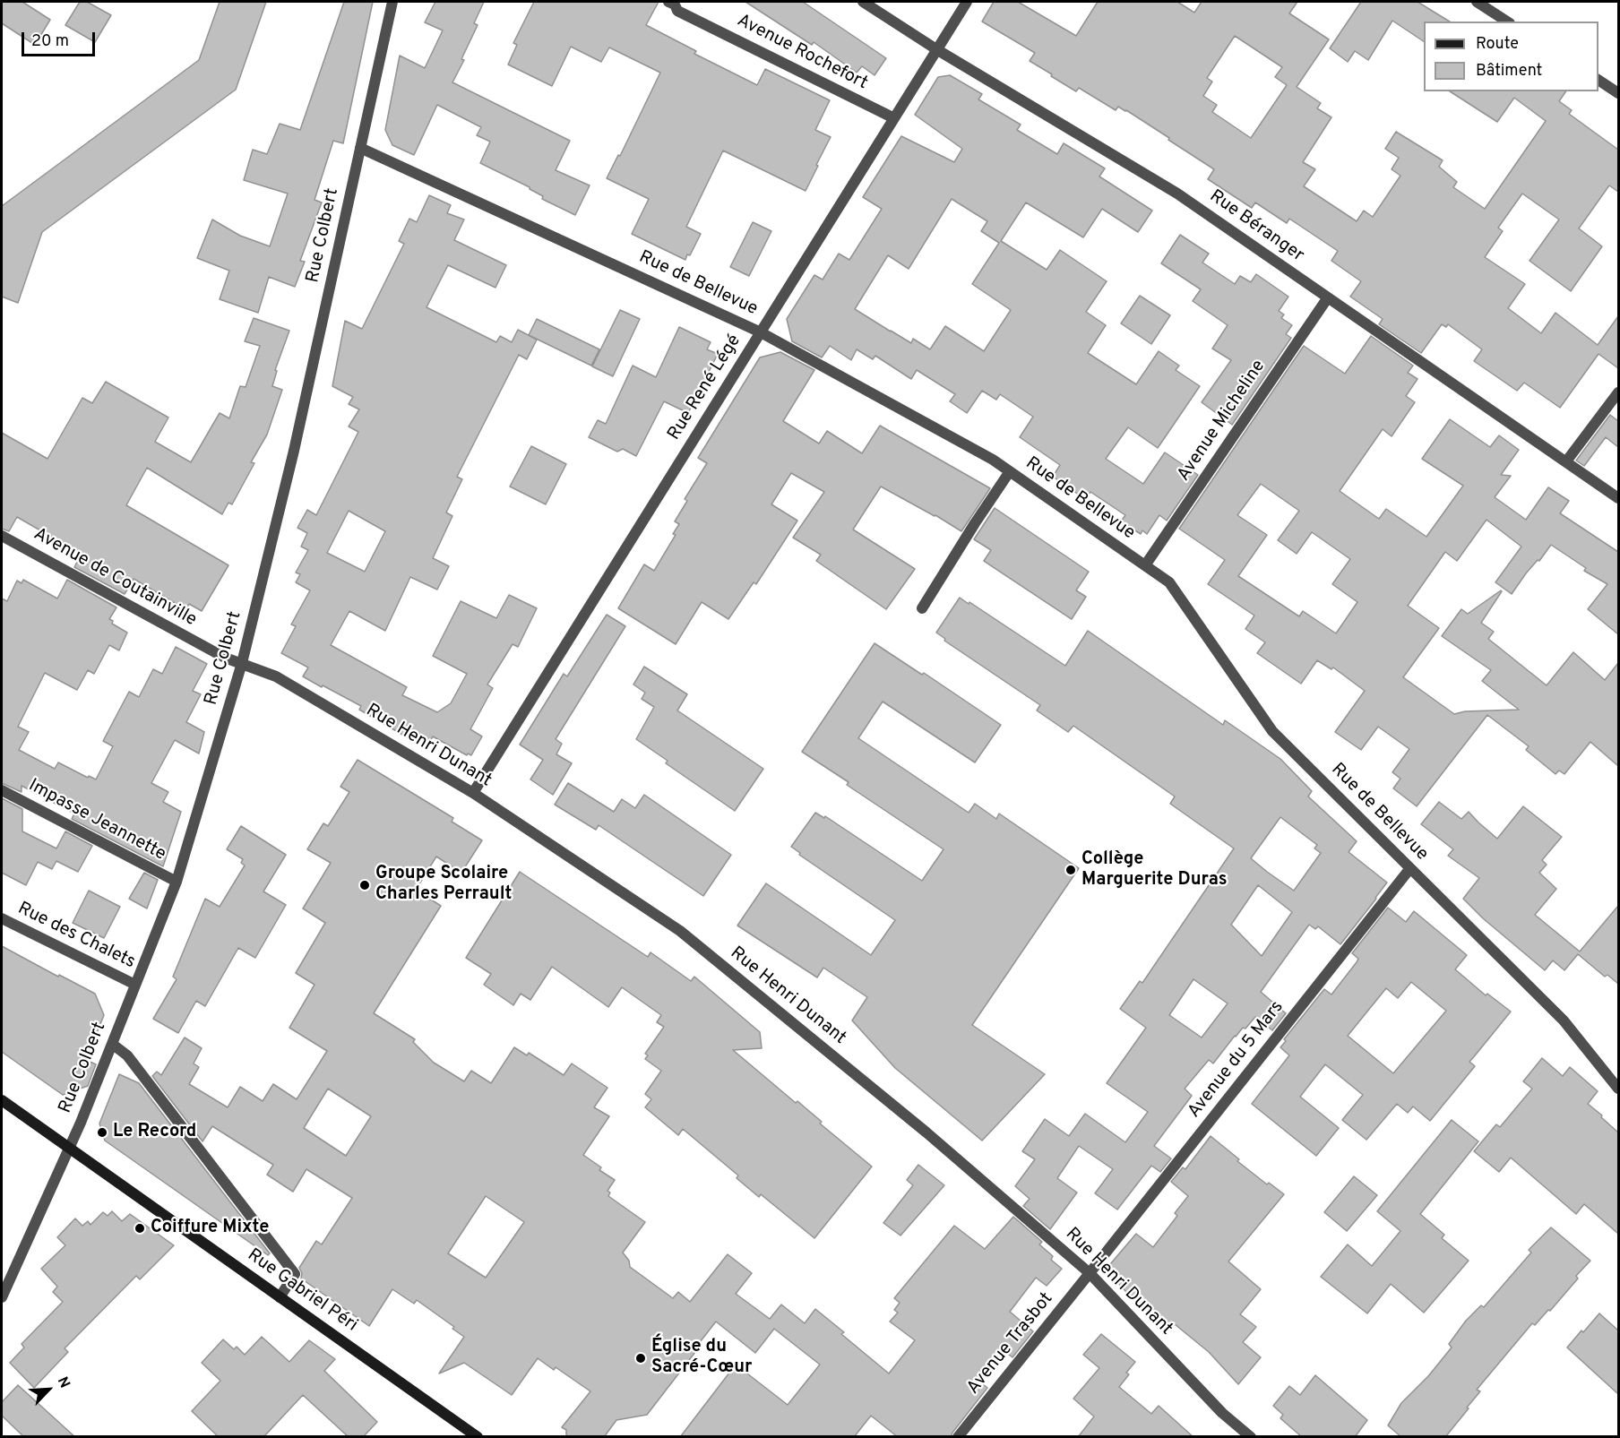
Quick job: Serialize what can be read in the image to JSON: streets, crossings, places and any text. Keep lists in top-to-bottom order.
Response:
{
  "streets": {
    "main road": ["Rue Gabriel Péri"],
    "street": [
      "Avenue Rochefort",
      "Rue Béranger",
      "Rue Colbert",
      "Rue de Bellevue",
      "Rue René Légé",
      "Avenue Micheline",
      "Avenue de Coutainville",
      "Rue Henri Dunant",
      "Impasse Jeannette",
      "Rue des Chalets",
      "Avenue du 5 Mars",
      "Avenue Trasbot"
    ]
  },
  "crossings": [
    ["Avenue Rochefort", "Rue René Légé"],
    ["Rue Béranger", "Rue René Légé"],
    ["Rue Béranger", "Avenue Micheline"],
    ["Rue Colbert", "Rue de Bellevue"],
    ["Rue Colbert", "Avenue de Coutainville"],
    ["Rue Colbert", "Rue Henri Dunant"],
    ["Rue Colbert", "Impasse Jeannette"],
    ["Rue Colbert", "Rue des Chalets"],
    ["Rue Colbert", "Rue Gabriel Péri"],
    ["Rue de Bellevue", "Rue René Légé"],
    ["Rue de Bellevue", "Avenue Micheline"],
    ["Rue de Bellevue", "Avenue du 5 Mars"],
    ["Rue René Légé", "Rue Henri Dunant"],
    ["Avenue de Coutainville", "Rue Henri Dunant"],
    ["Rue Henri Dunant", "Avenue du 5 Mars"],
    ["Rue Henri Dunant", "Avenue Trasbot"],
    ["Avenue du 5 Mars", "Avenue Trasbot"]
  ],
  "places": [
    "Collège Marguerite Duras",
    "Groupe Scolaire Charles Perrault",
    "Le Record",
    "Coiffure Mixte",
    "Église du Sacré-Cœur"
  ],
  "legend": ["Route", "Bâtiment"],
  "scale_bar": "20 m",
  "north": "top right"
}
